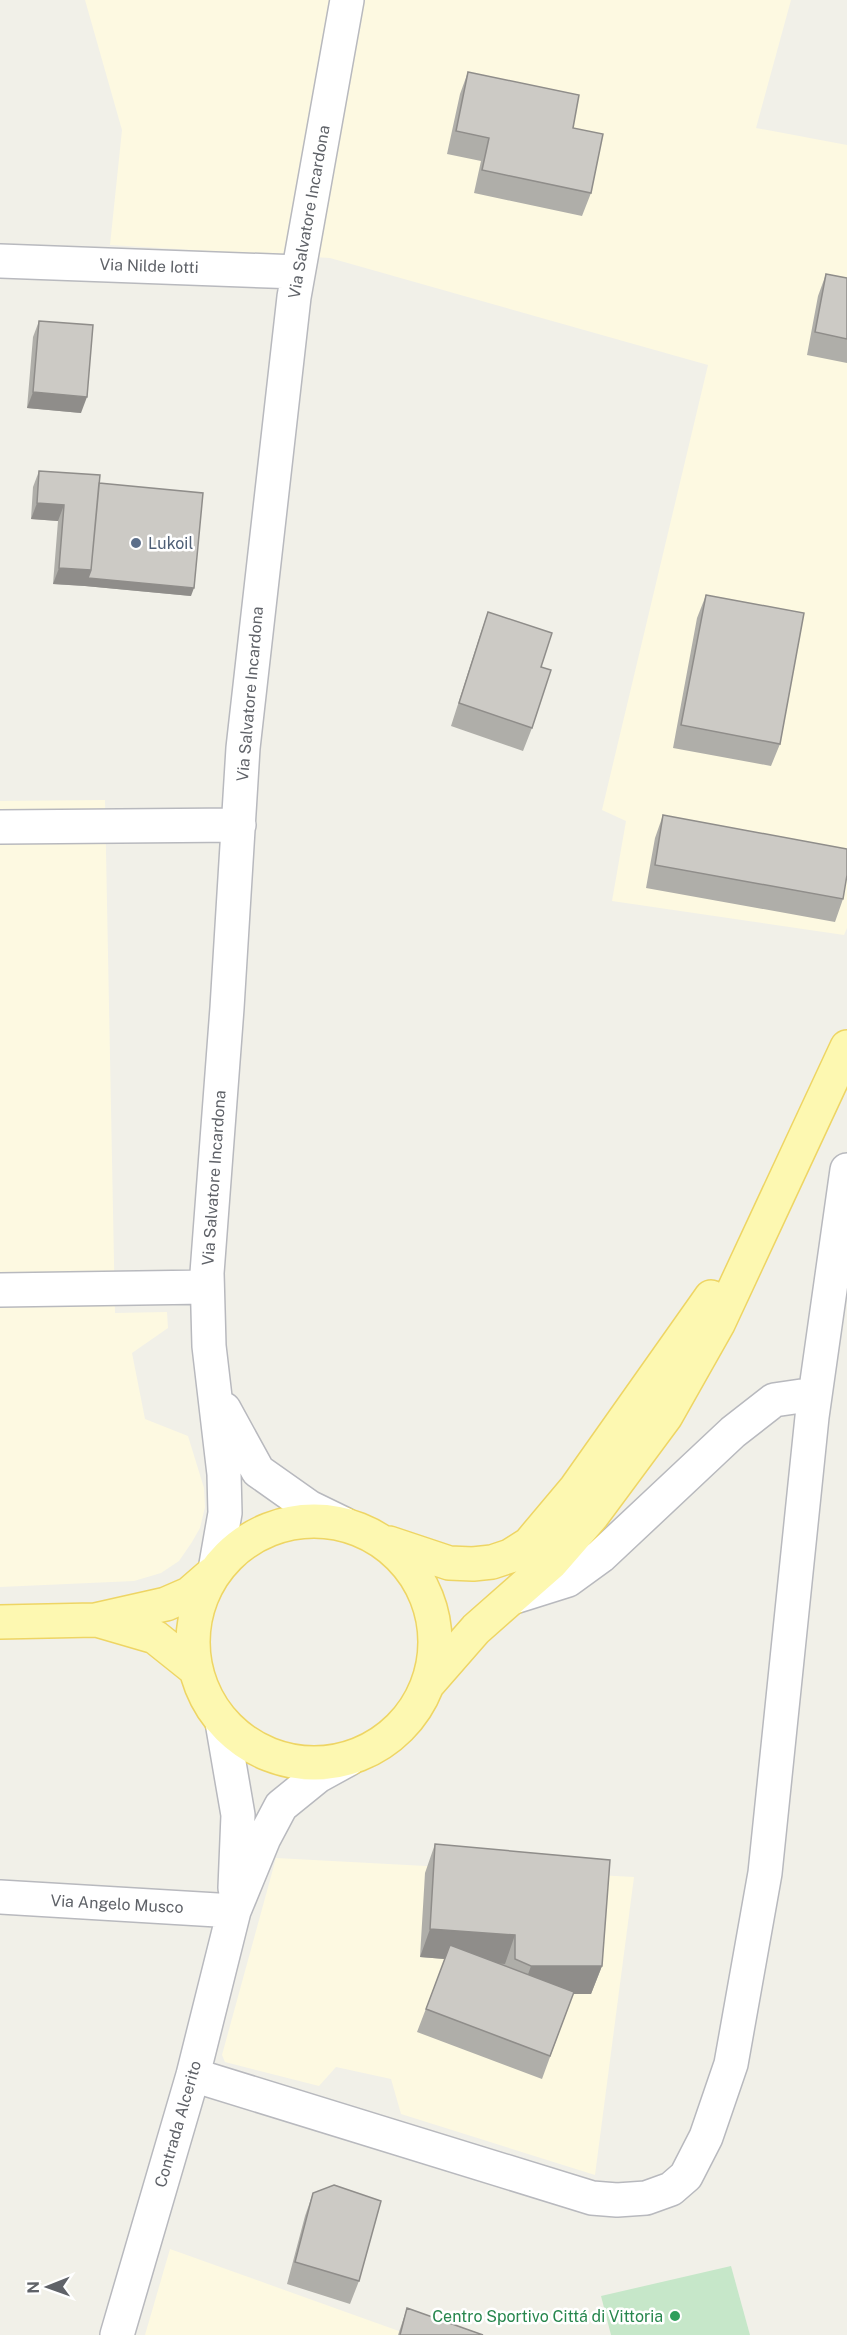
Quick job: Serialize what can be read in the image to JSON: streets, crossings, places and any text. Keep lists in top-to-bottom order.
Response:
{
  "streets": {
    "street": [
      "Via Salvatore Incardona",
      "Via Nilde Iotti",
      "Via Angelo Musco",
      "Contrada Alcerito"
    ]
  },
  "crossings": [
    ["Via Salvatore Incardona", "Via Nilde Iotti"],
    ["Via Angelo Musco", "Contrada Alcerito"]
  ],
  "places": ["Lukoil", "Centro Sportivo Cittá di Vittoria"],
  "north": "left"
}
